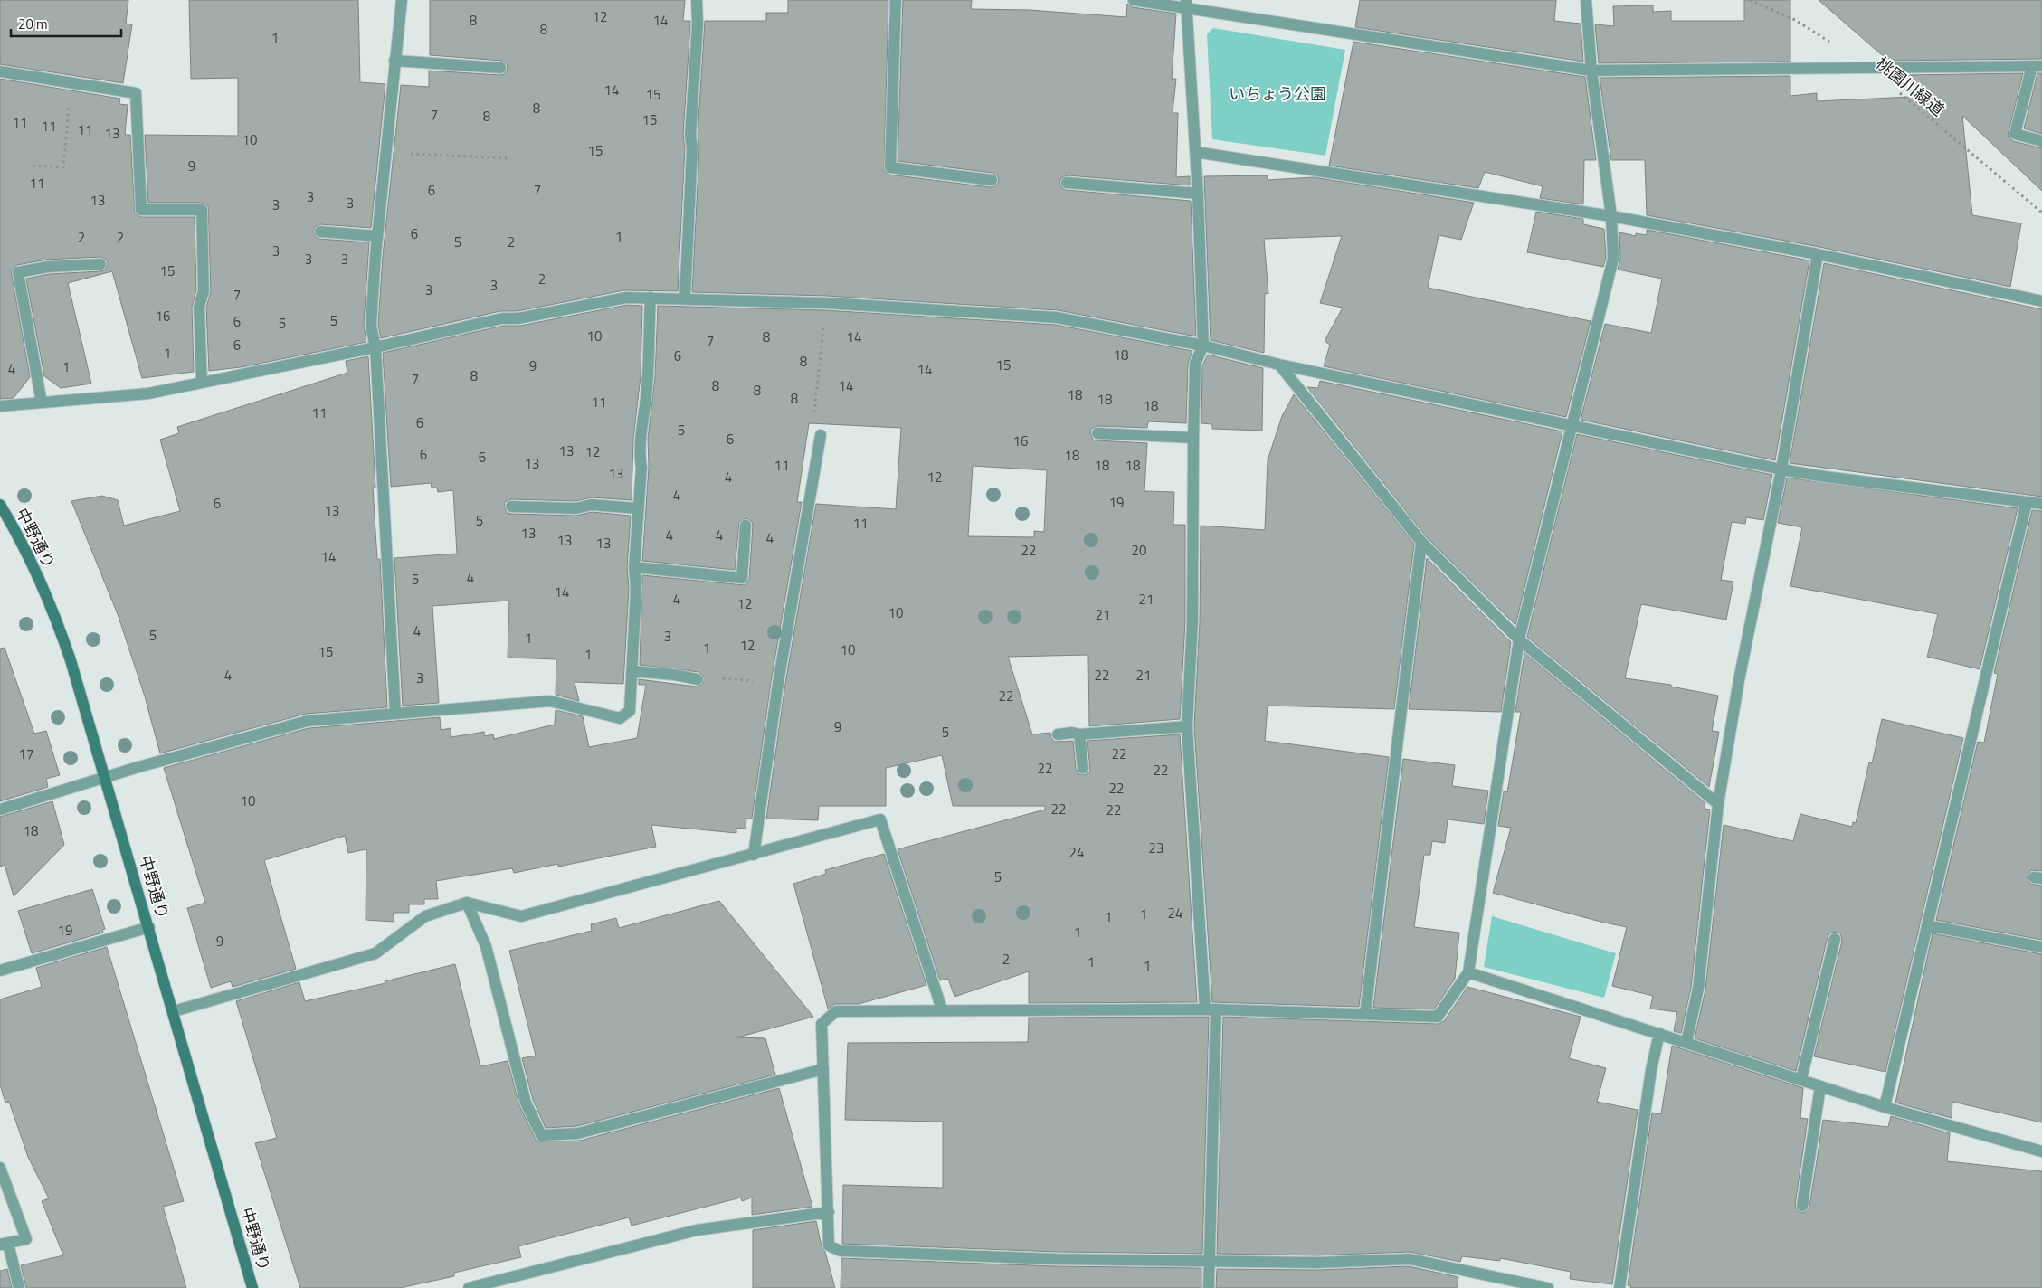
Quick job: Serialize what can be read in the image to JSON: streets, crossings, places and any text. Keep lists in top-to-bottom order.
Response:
{
  "streets": {
    "main road": ["中野通り"],
    "path": ["桃園川緑道"]
  },
  "parks": ["いちょう公園"],
  "house_numbers": [
    "12",
    "8",
    "14",
    "8",
    "1",
    "14",
    "15",
    "8",
    "7",
    "8",
    "15",
    "11",
    "11",
    "11",
    "13",
    "10",
    "15",
    "9",
    "11",
    "7",
    "6",
    "3",
    "13",
    "3",
    "3",
    "6",
    "1",
    "2",
    "2",
    "5",
    "2",
    "3",
    "3",
    "3",
    "15",
    "2",
    "3",
    "3",
    "7",
    "16",
    "5",
    "6",
    "5",
    "10",
    "8",
    "14",
    "7",
    "6",
    "1",
    "18",
    "6",
    "8",
    "15",
    "9",
    "1",
    "4",
    "14",
    "8",
    "7",
    "8",
    "14",
    "8",
    "18",
    "8",
    "18",
    "11",
    "18",
    "11",
    "6",
    "5",
    "6",
    "16",
    "13",
    "12",
    "6",
    "18",
    "6",
    "13",
    "11",
    "18",
    "18",
    "13",
    "4",
    "12",
    "4",
    "19",
    "6",
    "13",
    "5",
    "11",
    "13",
    "4",
    "4",
    "4",
    "13",
    "13",
    "22",
    "20",
    "14",
    "4",
    "5",
    "14",
    "4",
    "21",
    "12",
    "10",
    "21",
    "4",
    "5",
    "3",
    "1",
    "12",
    "1",
    "10",
    "15",
    "1",
    "4",
    "22",
    "21",
    "3",
    "22",
    "9",
    "5",
    "17",
    "22",
    "22",
    "22",
    "22",
    "10",
    "22",
    "22",
    "18",
    "23",
    "24",
    "5",
    "24",
    "1",
    "1",
    "19",
    "1",
    "9",
    "2",
    "1",
    "1"
  ],
  "scale_bar": "20 m"
}
